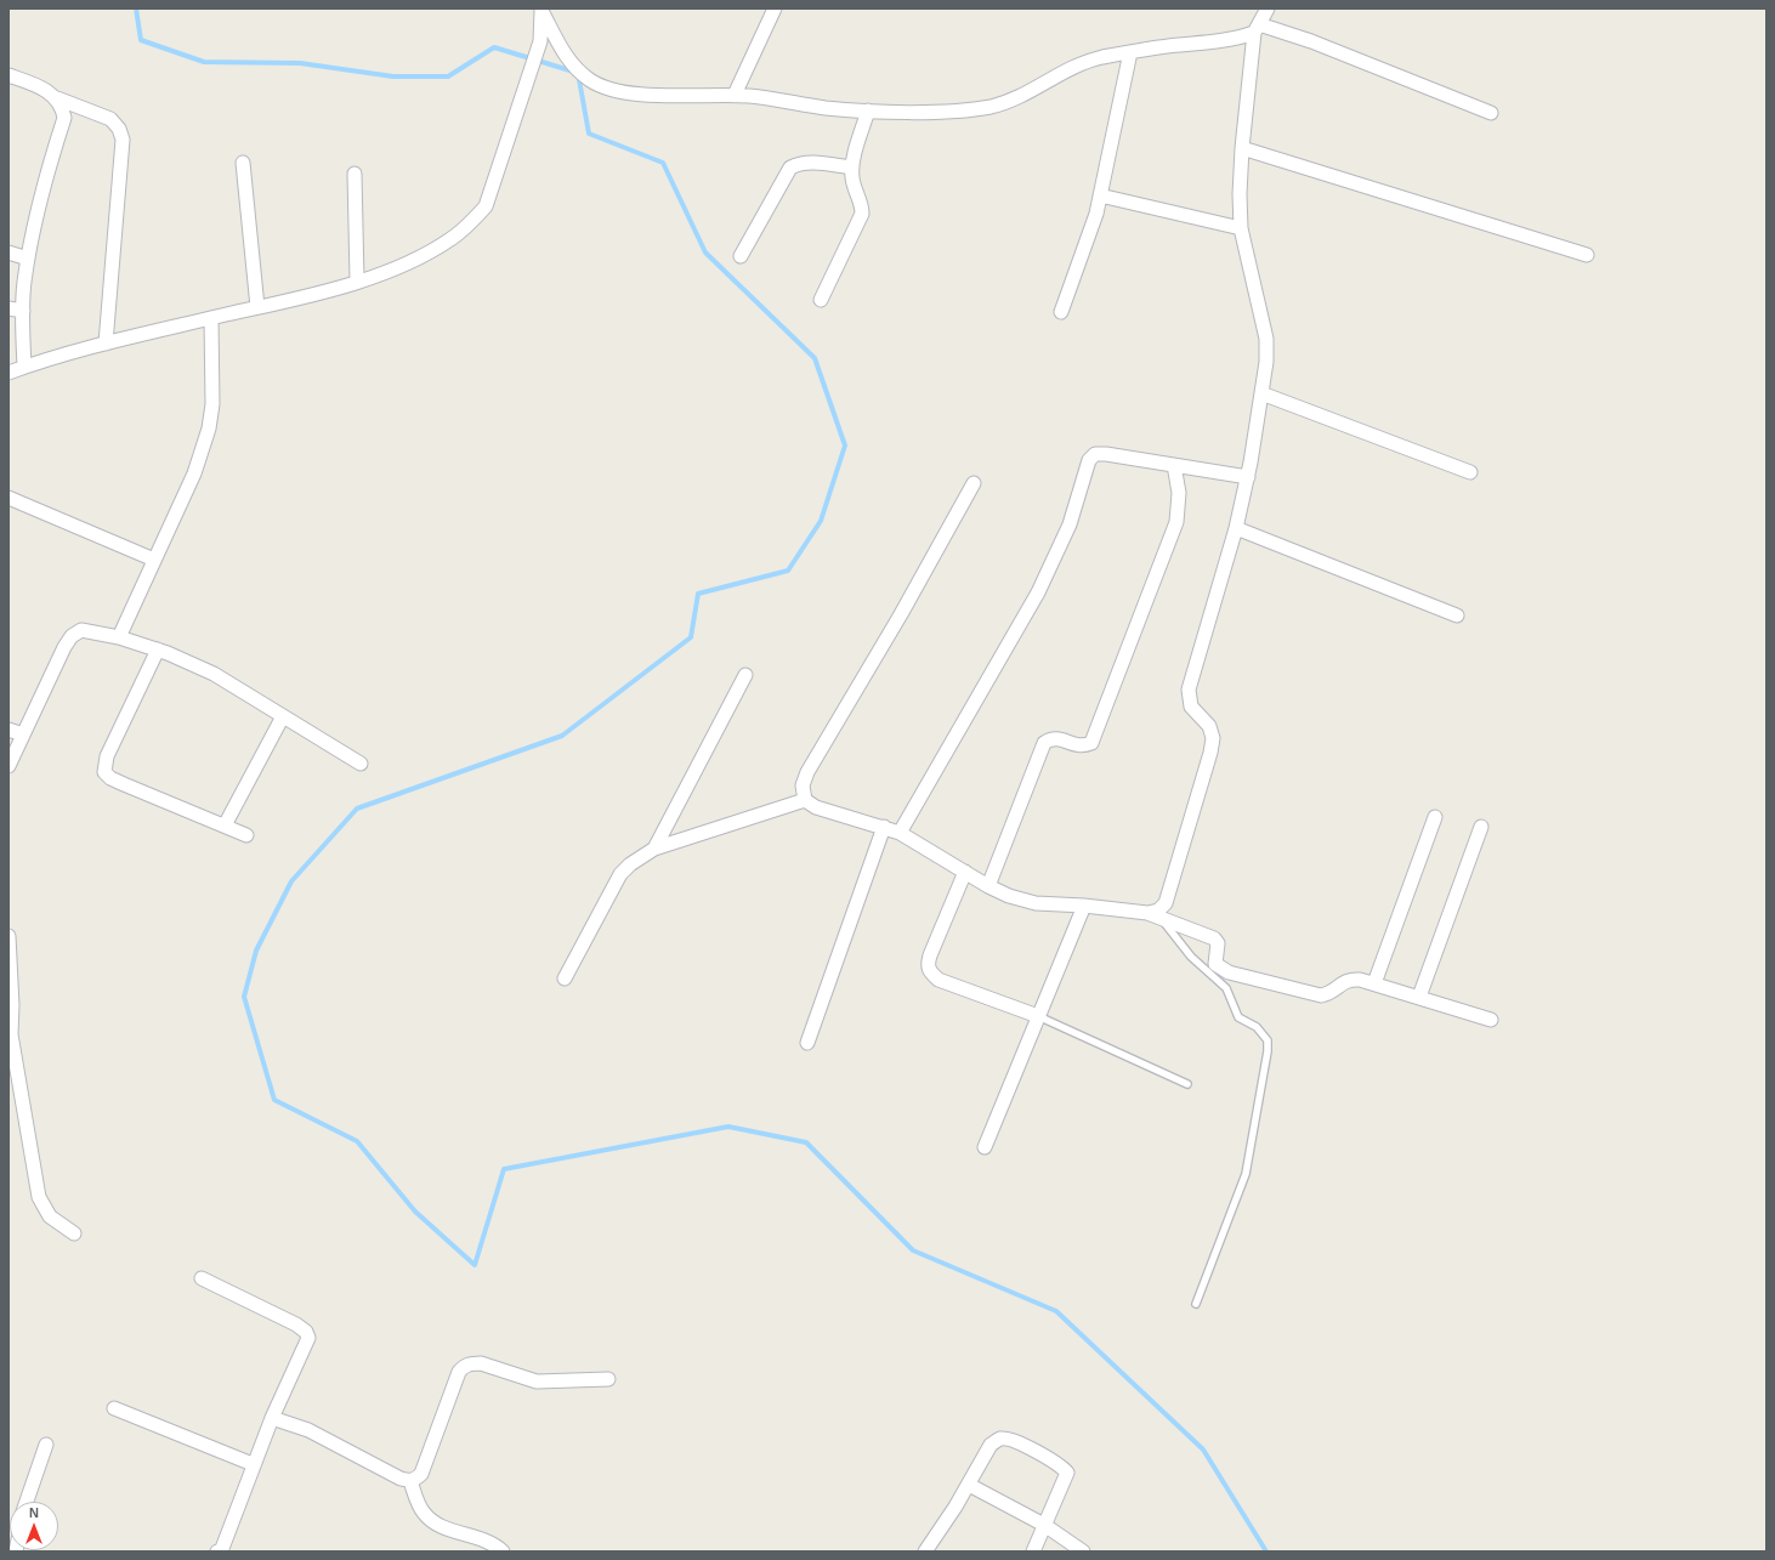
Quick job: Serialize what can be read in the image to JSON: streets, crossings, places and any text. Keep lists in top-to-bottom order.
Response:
{
  "north": "top"
}
